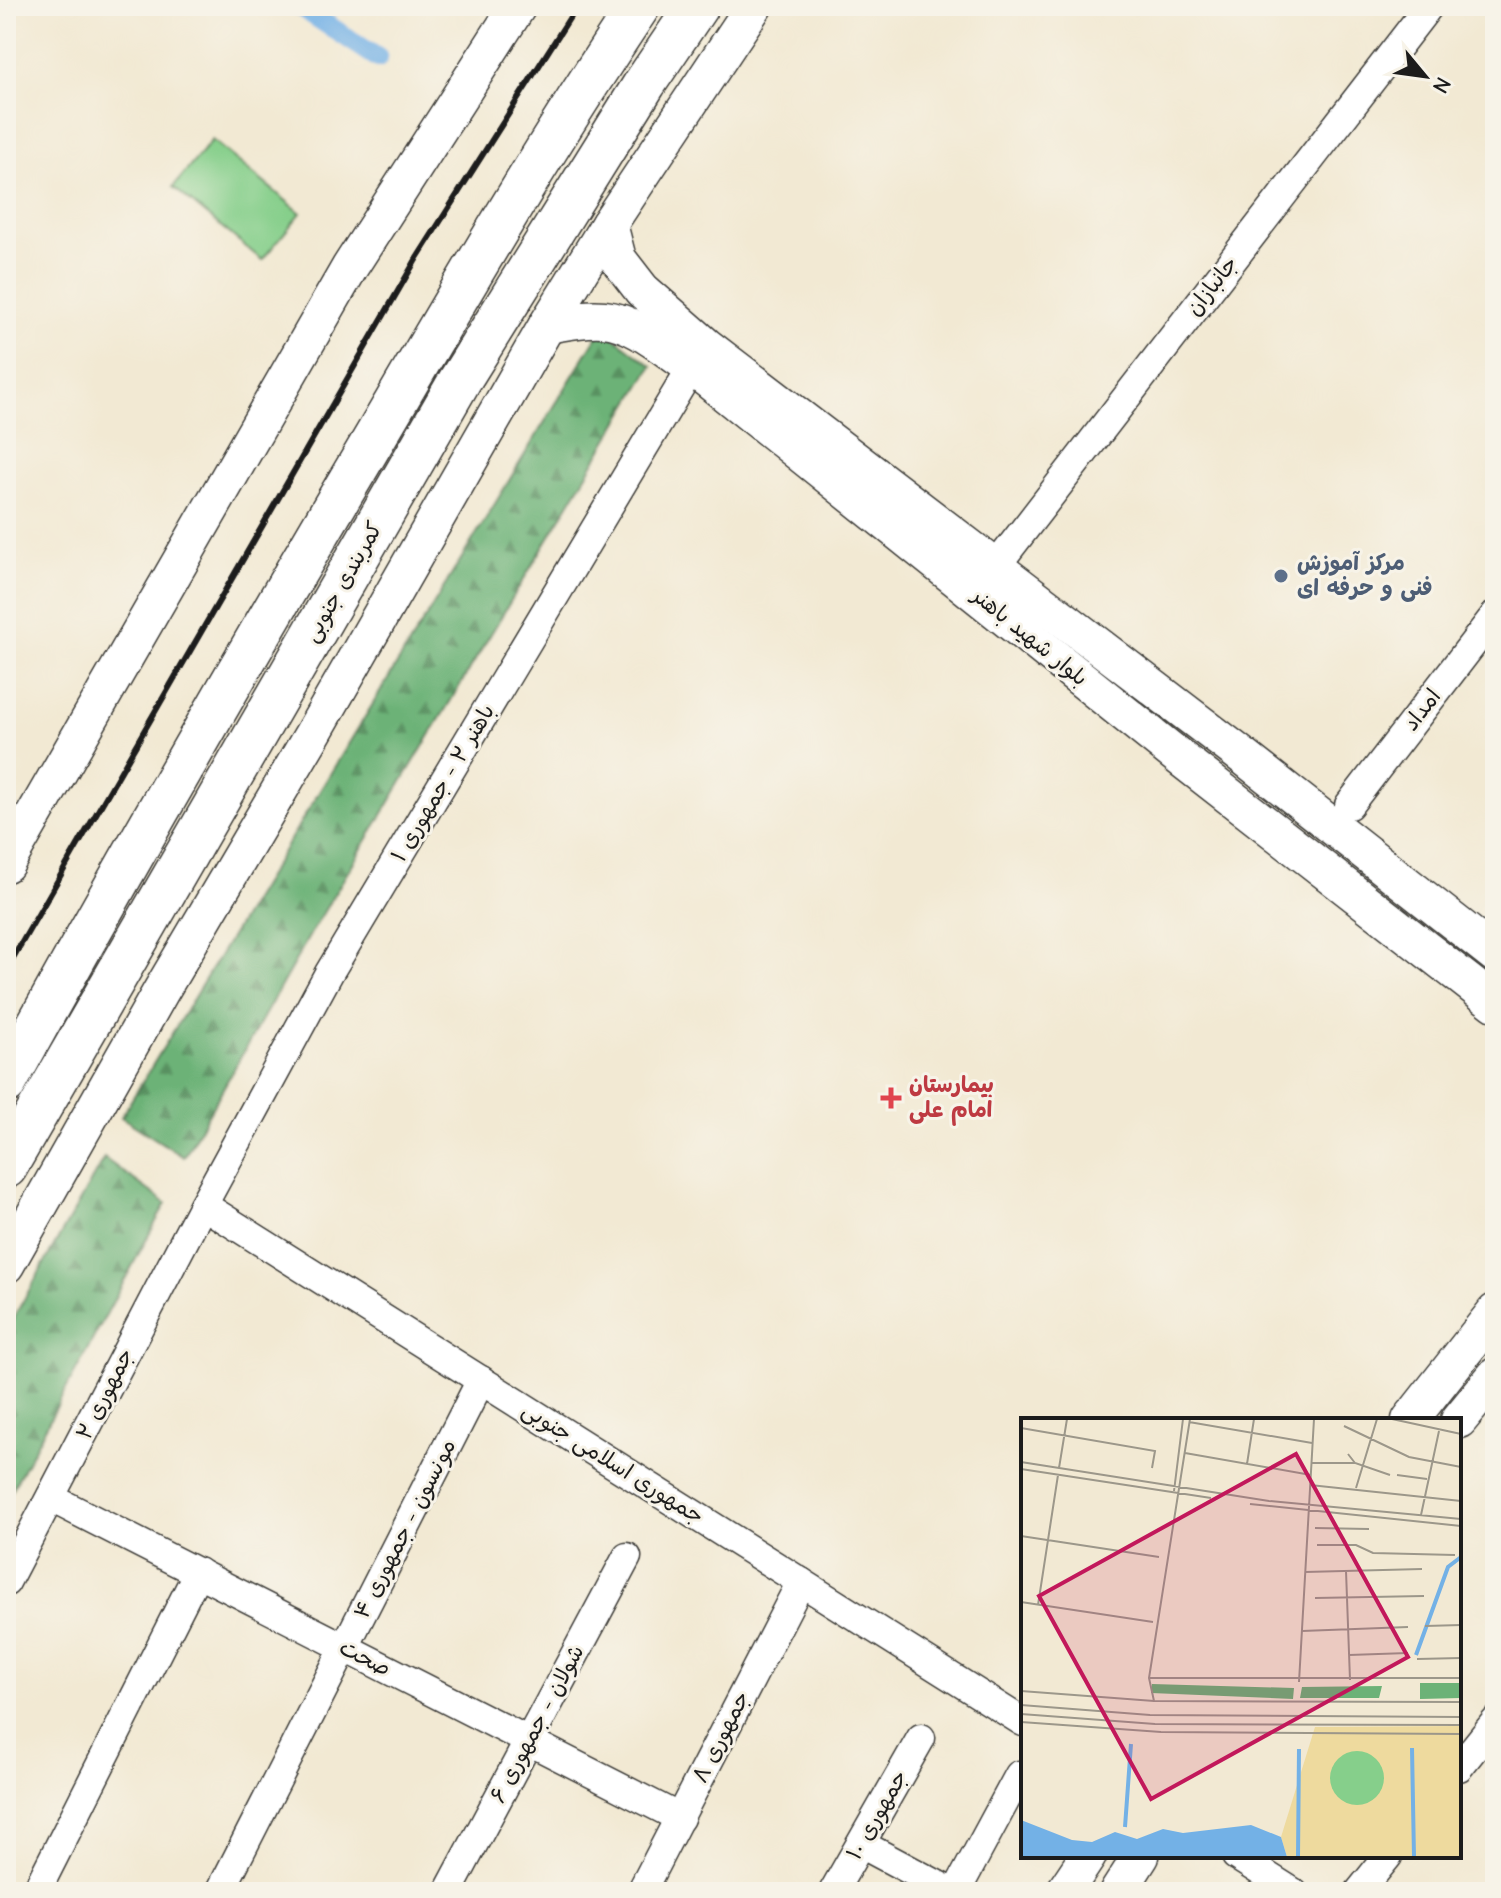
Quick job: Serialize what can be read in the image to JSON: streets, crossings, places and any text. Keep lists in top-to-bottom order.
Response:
{
  "streets": {
    "highway": ["کمربندی جنوبی"],
    "main road": ["بلوار شهید باهنر"],
    "street": [
      "جانبازان",
      "امداد",
      "باهنر ۲ - جمهوری ۱",
      "جمهوری ۲",
      "جمهوری اسلامی جنوبی",
      "مونسون - جمهوری ۴",
      "صحت",
      "شولان - جمهوری ۶",
      "جمهوری ۸",
      "جمهوری ۱۰"
    ]
  },
  "crossings": [
    ["جانبازان", "بلوار شهید باهنر"],
    ["بلوار شهید باهنر", "باهنر ۲ - جمهوری ۱"],
    ["باهنر ۲ - جمهوری ۱", "جمهوری ۲"],
    ["باهنر ۲ - جمهوری ۱", "جمهوری اسلامی جنوبی"],
    ["جمهوری ۲", "جمهوری اسلامی جنوبی"],
    ["جمهوری ۲", "صحت"],
    ["جمهوری اسلامی جنوبی", "مونسون - جمهوری ۴"],
    ["جمهوری اسلامی جنوبی", "جمهوری ۸"],
    ["مونسون - جمهوری ۴", "صحت"],
    ["صحت", "شولان - جمهوری ۶"],
    ["صحت", "جمهوری ۸"]
  ],
  "places": {
    "other": ["مرکز آموزش فنی و حرفه ای"],
    "health": ["بیمارستان امام علی"]
  },
  "north": "bottom right"
}
